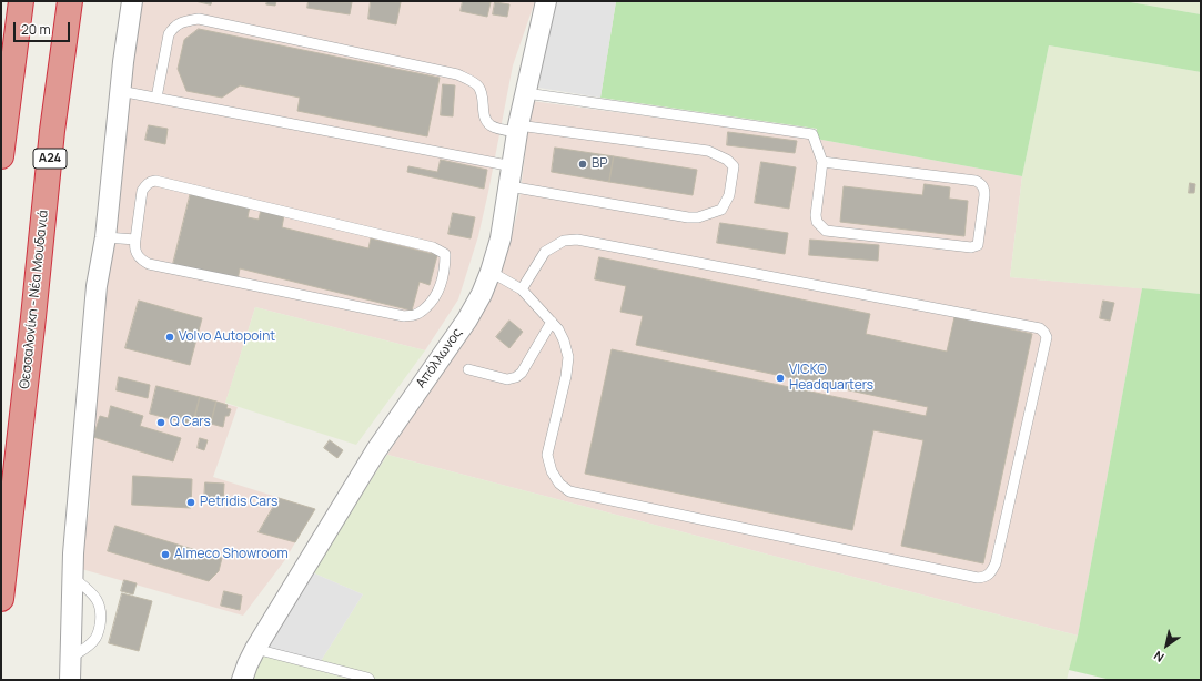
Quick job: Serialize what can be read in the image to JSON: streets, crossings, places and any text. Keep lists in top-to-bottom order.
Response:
{
  "streets": {
    "highway": ["Α24", "Θεσσαλονίκη - Νέα Μουδανιά"],
    "street": ["Απόλλωνος"]
  },
  "places": [
    "BP",
    "Volvo Autopoint",
    "VICKO Headquarters",
    "Q Cars",
    "Petridis Cars",
    "Almeco Showroom"
  ],
  "scale_bar": "20 m",
  "north": "bottom left"
}
